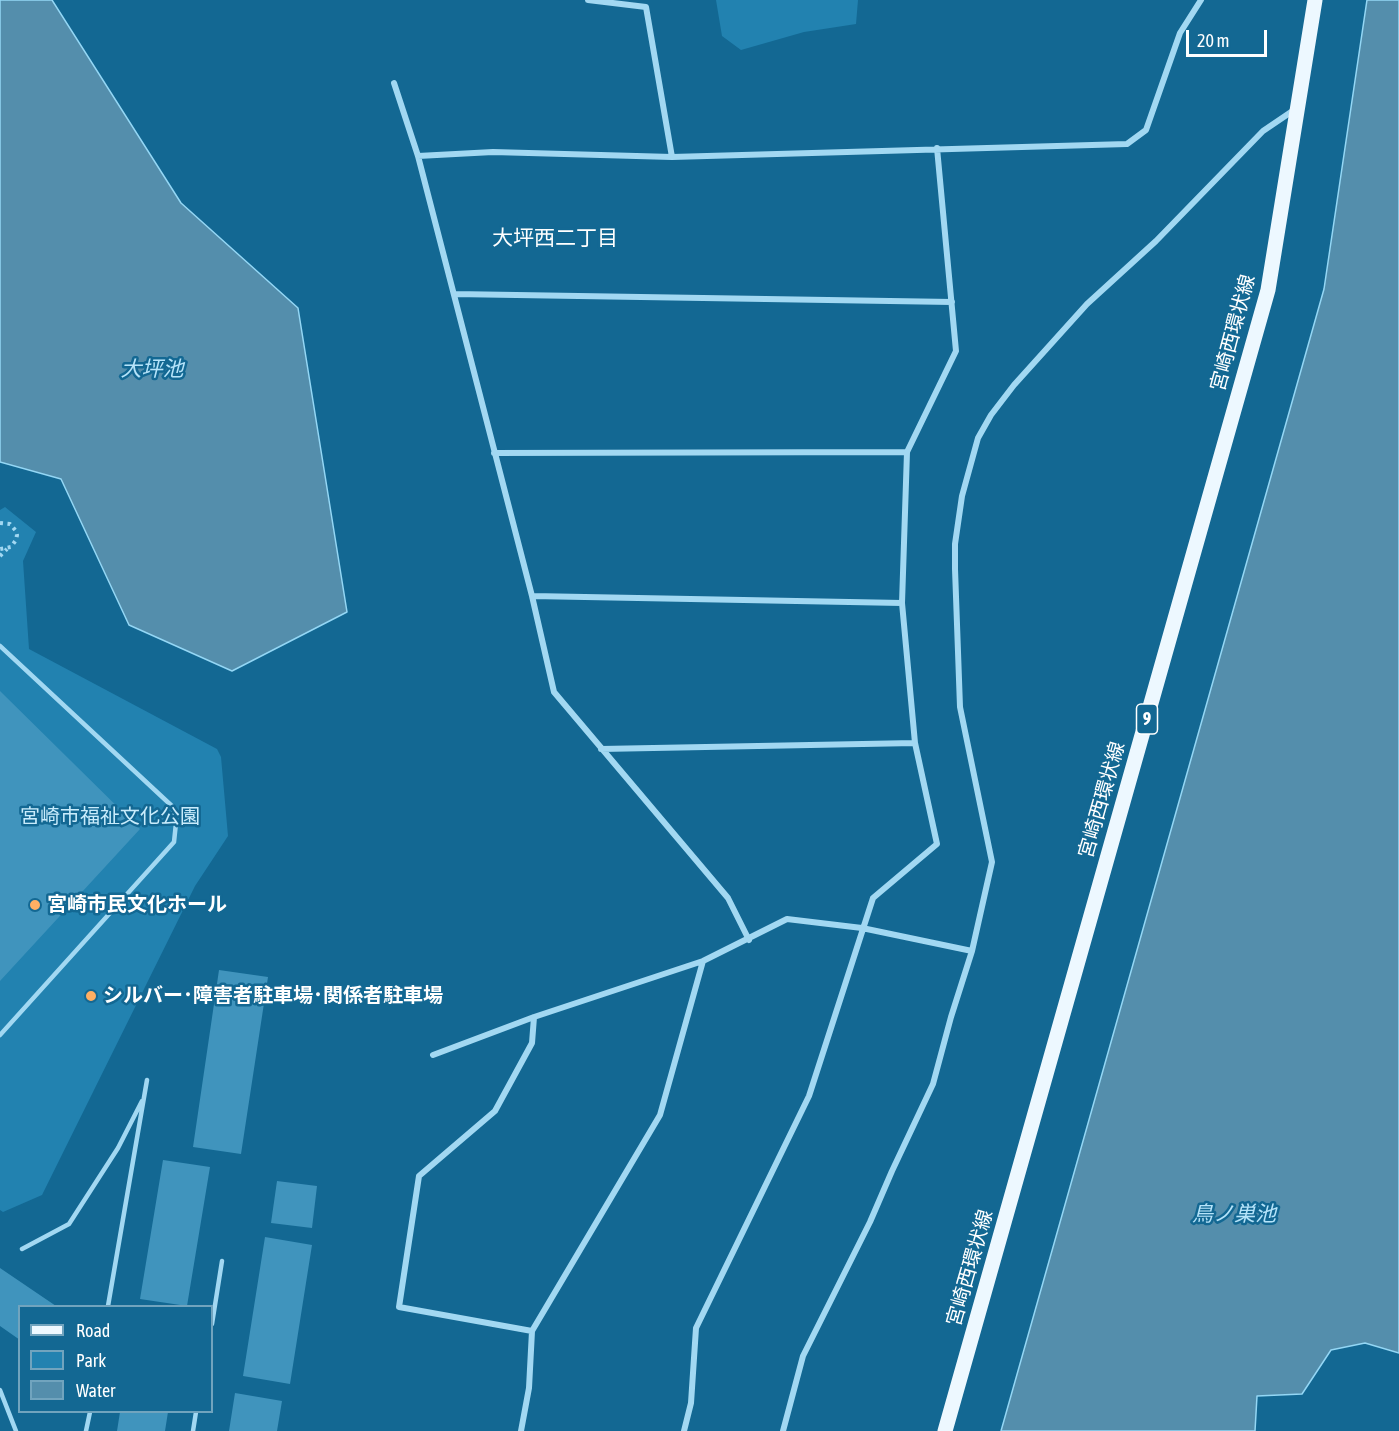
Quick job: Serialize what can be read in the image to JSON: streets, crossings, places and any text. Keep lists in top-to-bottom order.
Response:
{
  "streets": {
    "main road": ["宮崎西環状線", "9"]
  },
  "districts": ["大坪西二丁目"],
  "water": ["大坪池", "鳥ノ巣池"],
  "parks": ["宮崎市福祉文化公園"],
  "places": ["宮崎市民文化ホール", "シルバー･障害者駐車場･関係者駐車場"],
  "legend": ["Road", "Park", "Water"],
  "scale_bar": "20 m"
}
